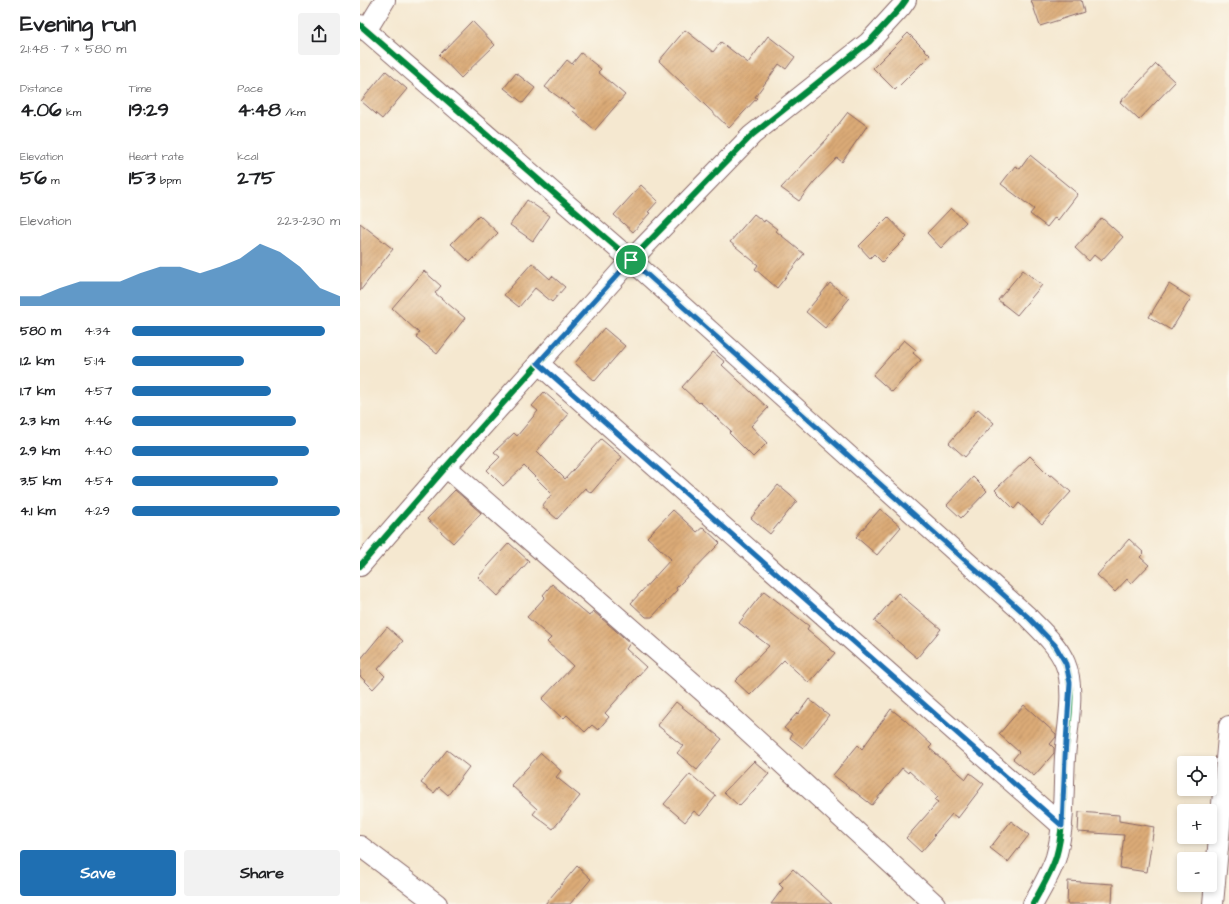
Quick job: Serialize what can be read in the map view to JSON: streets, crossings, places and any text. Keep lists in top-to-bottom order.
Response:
{
  "page": {
    "heading": ["Evening run", "21:48 · 7 × 580 m"],
    "stats": [
      ["Distance", "4.06 km"],
      ["Time", "19:29"],
      ["Pace", "4:48 /km"],
      ["Elevation", "56 m"],
      ["Heart rate", "153 bpm"],
      ["kcal", "275"]
    ],
    "chart": ["Elevation", "223–230 m"],
    "list": [
      {
        "name": "580 m",
        "note": "4:34"
      },
      {
        "name": "1.2 km",
        "note": "5:14"
      },
      {
        "name": "1.7 km",
        "note": "4:57"
      },
      {
        "name": "2.3 km",
        "note": "4:46"
      },
      {
        "name": "2.9 km",
        "note": "4:40"
      },
      {
        "name": "3.5 km",
        "note": "4:54"
      },
      {
        "name": "4.1 km",
        "note": "4:29"
      }
    ],
    "map_buttons": ["+", "−"],
    "buttons": ["Save", "Share"]
  }
}
